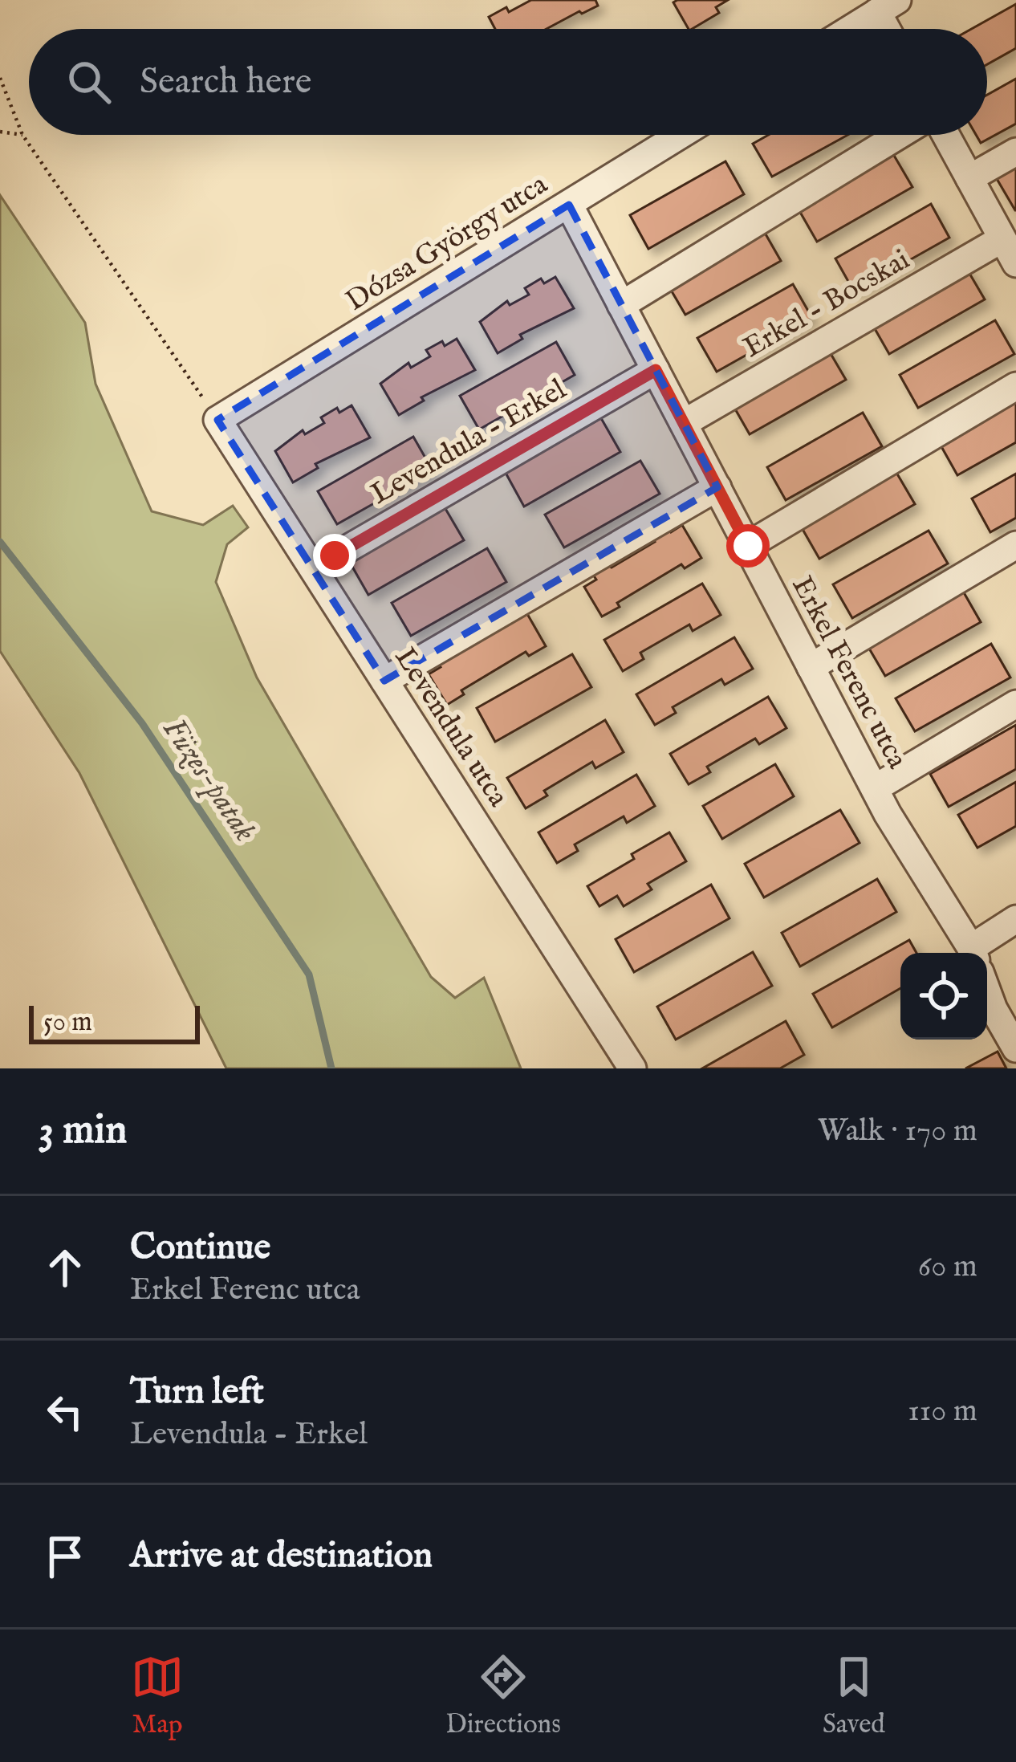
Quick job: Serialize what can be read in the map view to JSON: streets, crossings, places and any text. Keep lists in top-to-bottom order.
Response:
{
  "streets": {
    "street": [
      "Dózsa György utca",
      "Erkel - Bocskai",
      "Levendula - Erkel",
      "Erkel Ferenc utca",
      "Levendula utca"
    ]
  },
  "crossings": [
    ["Dózsa György utca", "Erkel Ferenc utca"],
    ["Dózsa György utca", "Levendula utca"],
    ["Erkel - Bocskai", "Erkel Ferenc utca"],
    ["Levendula - Erkel", "Erkel Ferenc utca"],
    ["Levendula - Erkel", "Levendula utca"]
  ],
  "water": ["Füzes-patak"],
  "scale_bar": "50 m",
  "page": {
    "search": "Search here",
    "scale": "50 m",
    "heading": ["3 min", "Walk · 170 m"],
    "list": [
      ["Continue", "Erkel Ferenc utca", "60 m"],
      ["Turn left", "Levendula - Erkel", "110 m"],
      "Arrive at destination"
    ],
    "nav": ["Map", "Directions", "Saved"]
  }
}
